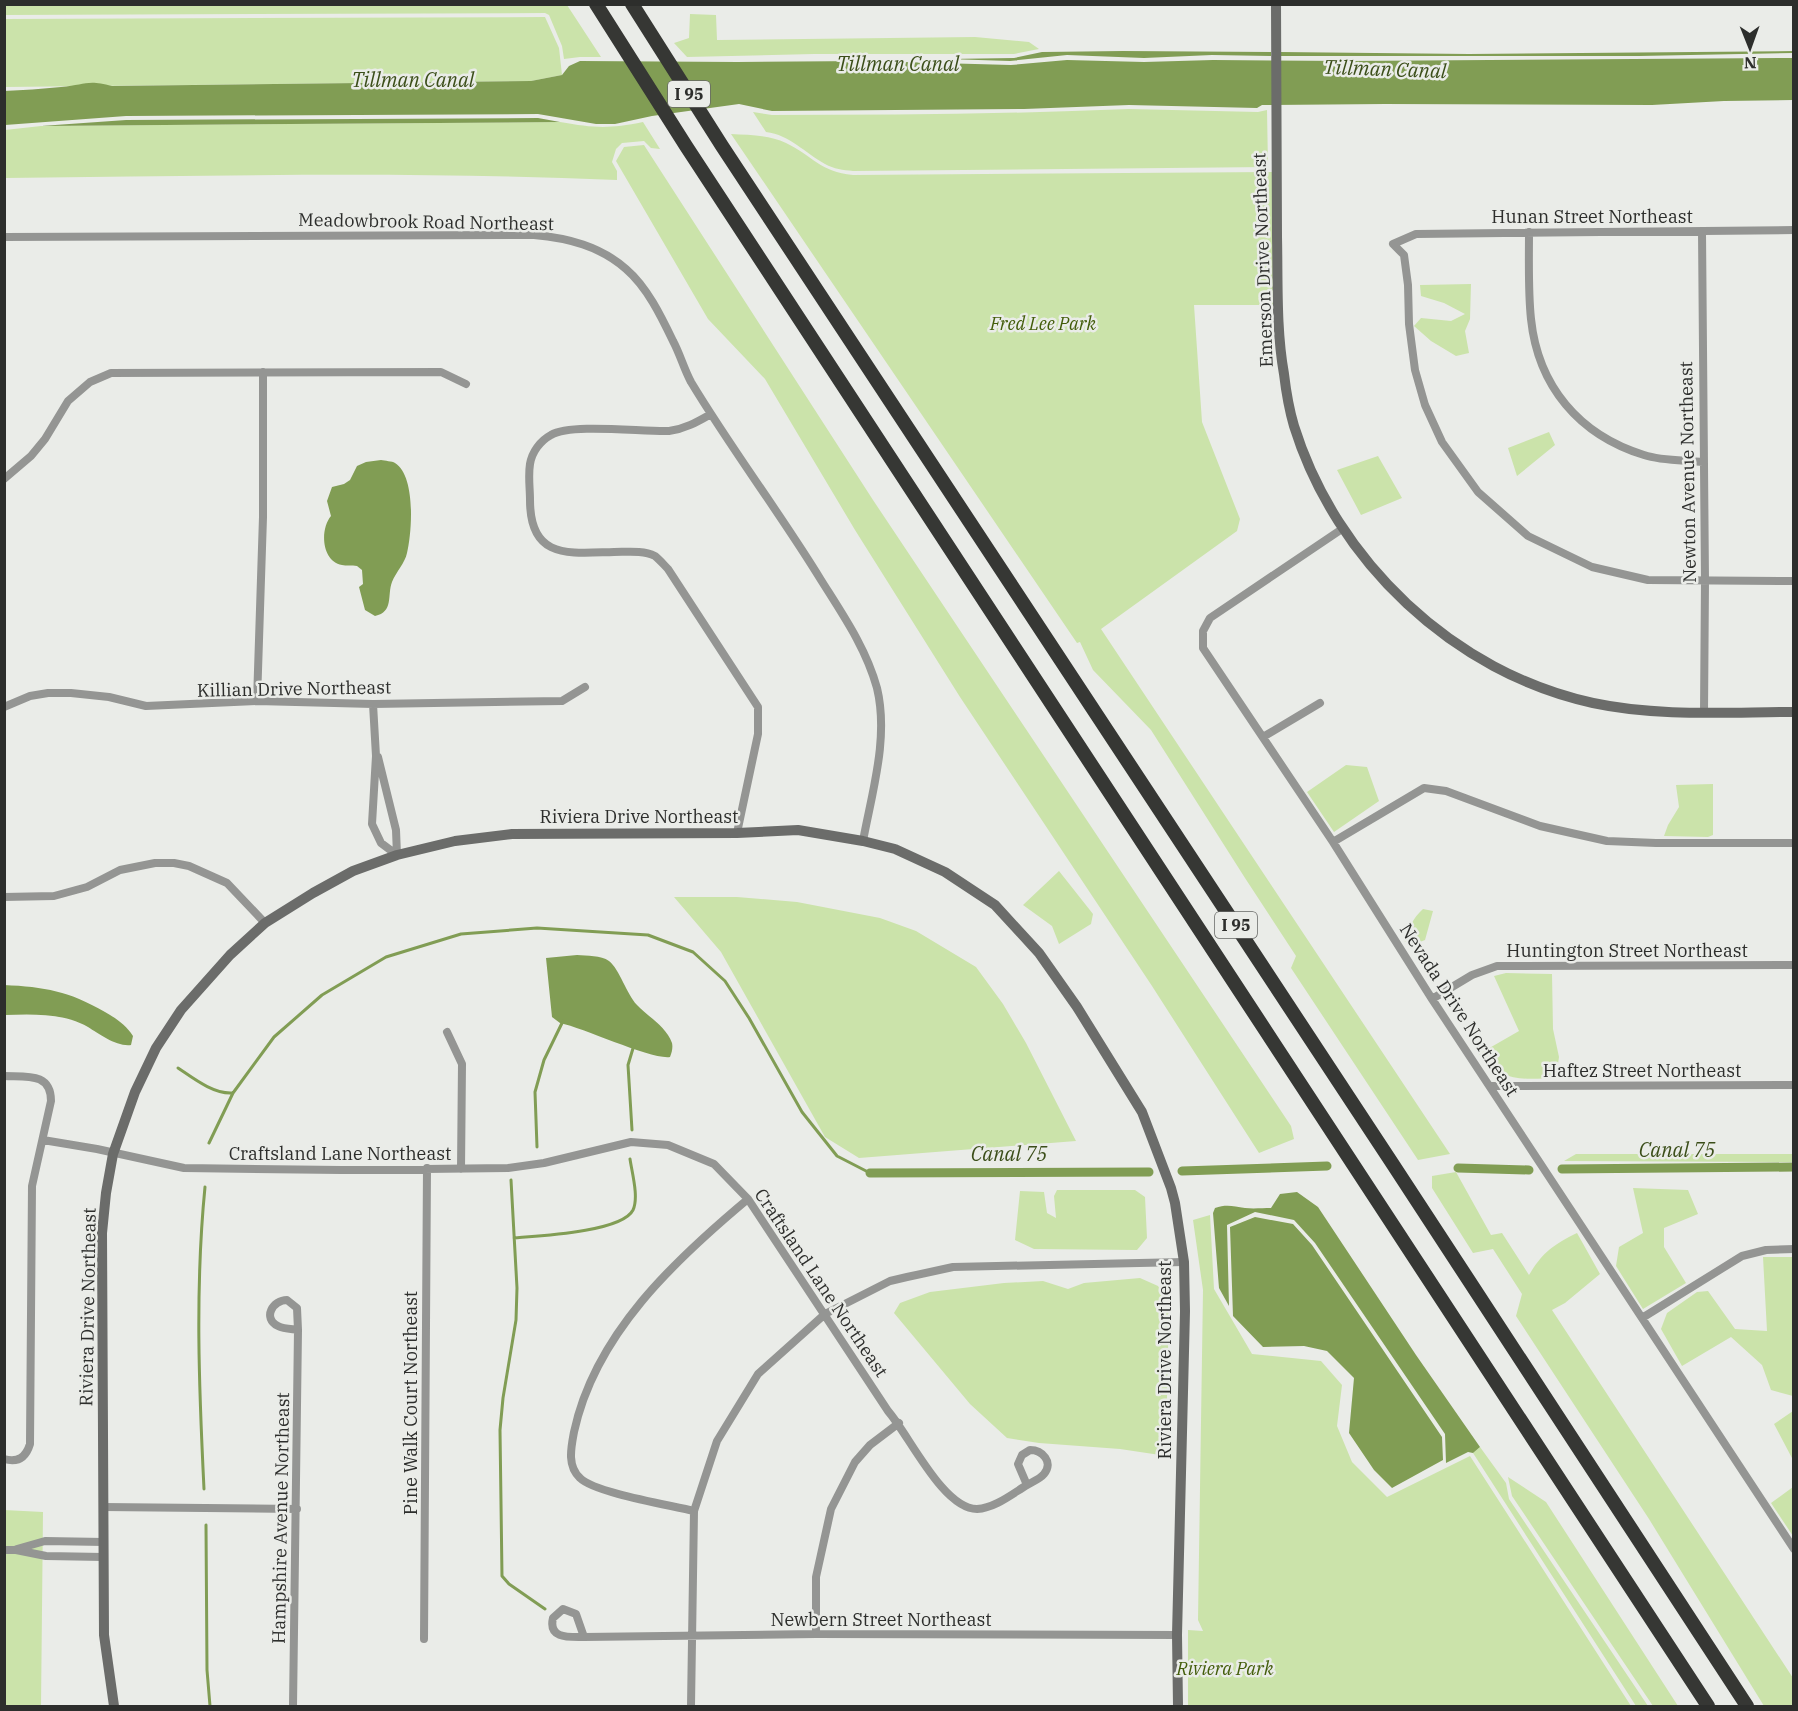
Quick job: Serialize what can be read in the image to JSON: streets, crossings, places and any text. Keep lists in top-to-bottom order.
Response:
{
  "streets": {
    "highway": ["I 95"],
    "street": [
      "Hunan Street Northeast",
      "Meadowbrook Road Northeast",
      "Emerson Drive Northeast",
      "Newton Avenue Northeast",
      "Killian Drive Northeast",
      "Riviera Drive Northeast",
      "Huntington Street Northeast",
      "Nevada Drive Northeast",
      "Haftez Street Northeast",
      "Craftsland Lane Northeast",
      "Pine Walk Court Northeast",
      "Hampshire Avenue Northeast",
      "Newbern Street Northeast"
    ]
  },
  "crossings": [
    ["Hunan Street Northeast", "Newton Avenue Northeast"],
    ["Meadowbrook Road Northeast", "Riviera Drive Northeast"],
    ["Emerson Drive Northeast", "Newton Avenue Northeast"],
    ["Emerson Drive Northeast", "Nevada Drive Northeast"],
    ["Riviera Drive Northeast", "Craftsland Lane Northeast"],
    ["Riviera Drive Northeast", "Newbern Street Northeast"],
    ["Huntington Street Northeast", "Nevada Drive Northeast"],
    ["Nevada Drive Northeast", "Haftez Street Northeast"],
    ["Craftsland Lane Northeast", "Pine Walk Court Northeast"]
  ],
  "water": ["Tillman Canal", "Canal 75"],
  "parks": ["Fred Lee Park", "Riviera Park"],
  "north": "bottom"
}
